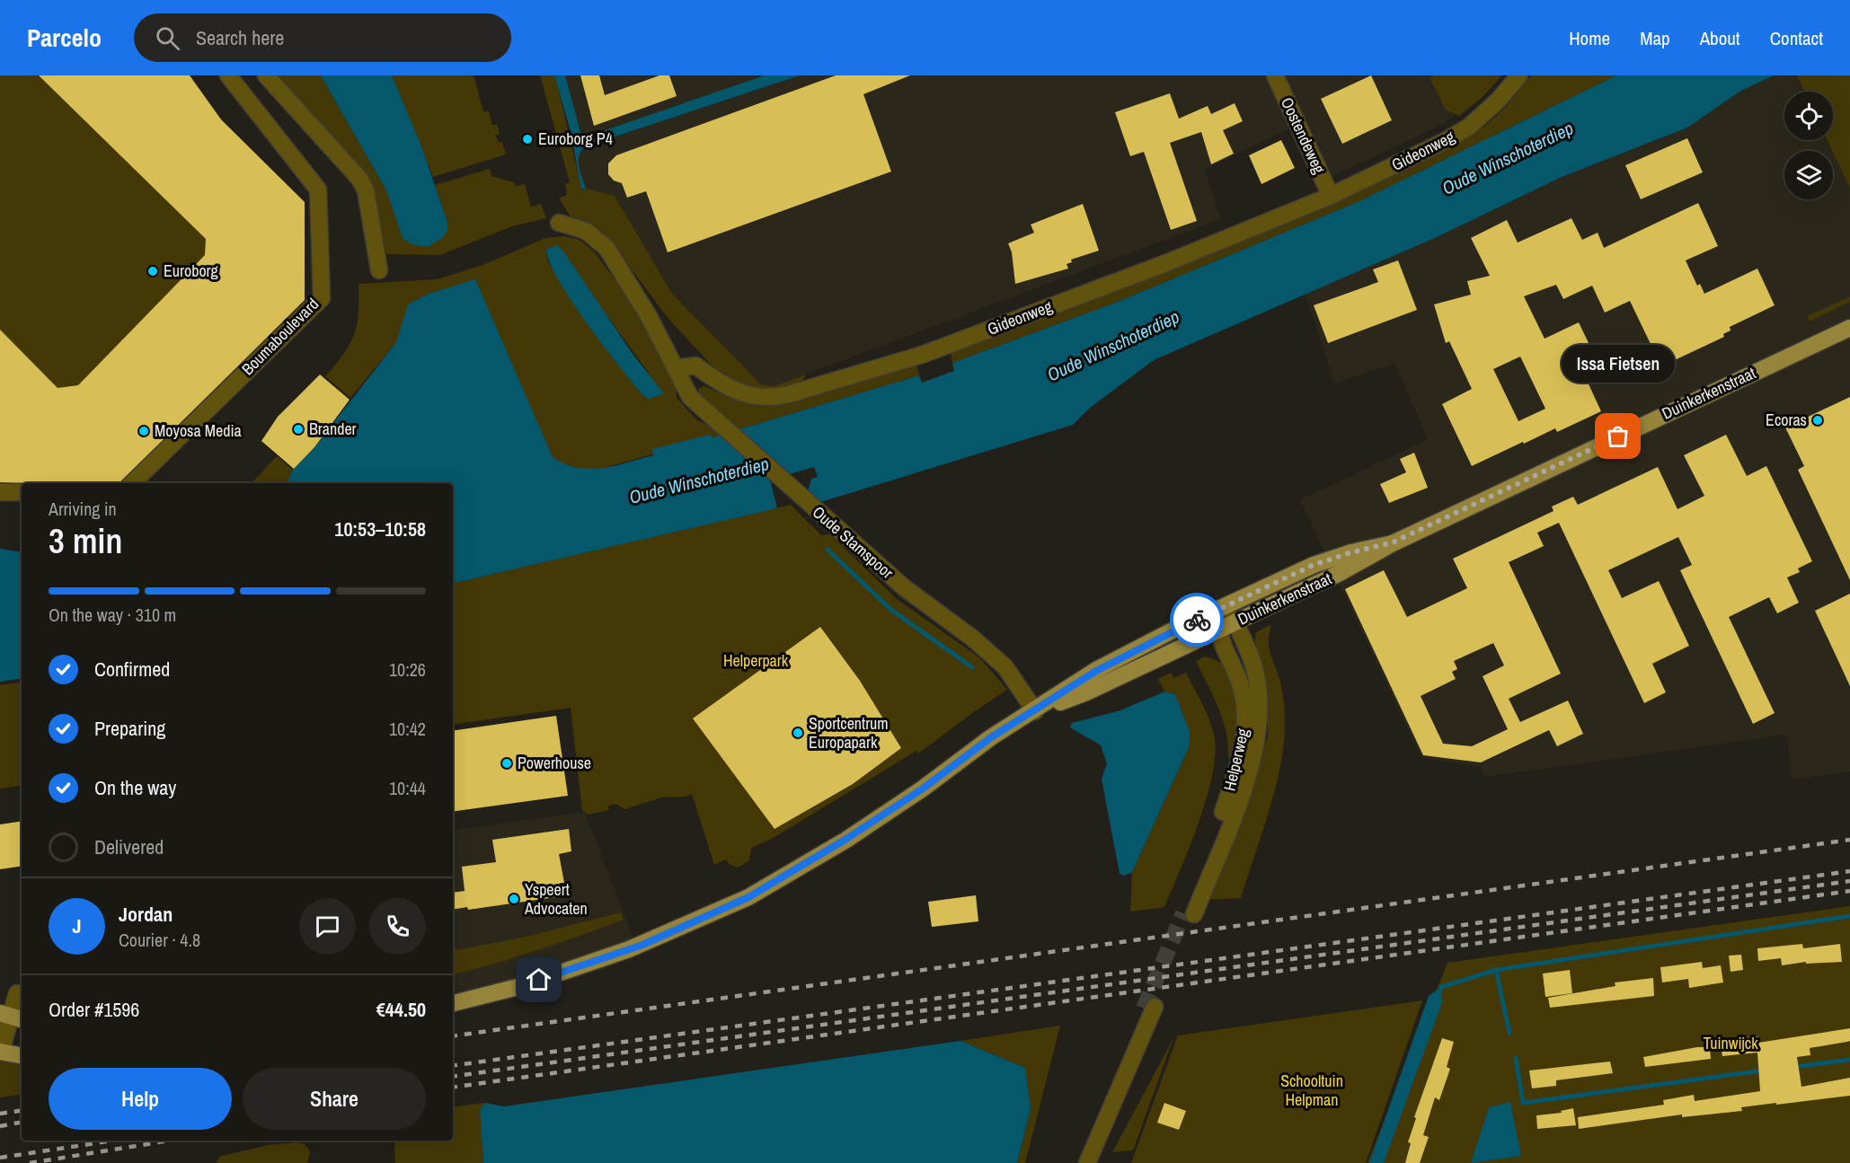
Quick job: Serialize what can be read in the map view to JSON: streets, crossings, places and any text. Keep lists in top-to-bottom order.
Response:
{
  "streets": {
    "main road": ["Duinkerkenstraat"],
    "street": [
      "Oostendeweg",
      "Gideonweg",
      "Boumaboulevard",
      "Oude Stamspoor",
      "Helperweg"
    ]
  },
  "crossings": [
    ["Oostendeweg", "Gideonweg"],
    ["Gideonweg", "Oude Stamspoor"],
    ["Duinkerkenstraat", "Oude Stamspoor"],
    ["Duinkerkenstraat", "Helperweg"]
  ],
  "water": ["Oude Winschoterdiep"],
  "parks": ["Helperpark", "Tuinwijck", "Schooltuin Helpman"],
  "places": [
    "Euroborg P4",
    "Euroborg",
    "Ecoras",
    "Brander",
    "Moyosa Media",
    "Issa Fietsen",
    "Sportcentrum Europapark",
    "Powerhouse",
    "Yspeert Advocaten"
  ],
  "page": {
    "header": "Parcelo",
    "search": "Search here",
    "nav": [
      "Home",
      "Map",
      "About",
      "Contact"
    ],
    "bubble": "Issa Fietsen",
    "heading": ["3 min", "Arriving in", "10:53–10:58"],
    "panel": [
      "Jordan",
      "Courier · 4.8",
      "Order #1596",
      "€44.50"
    ],
    "bar": "On the way · 310 m",
    "list": [
      ["Confirmed", "10:26"],
      ["Preparing", "10:42"],
      ["On the way", "10:44"],
      "Delivered"
    ],
    "round": "J",
    "buttons": ["Help", "Share"]
  }
}
